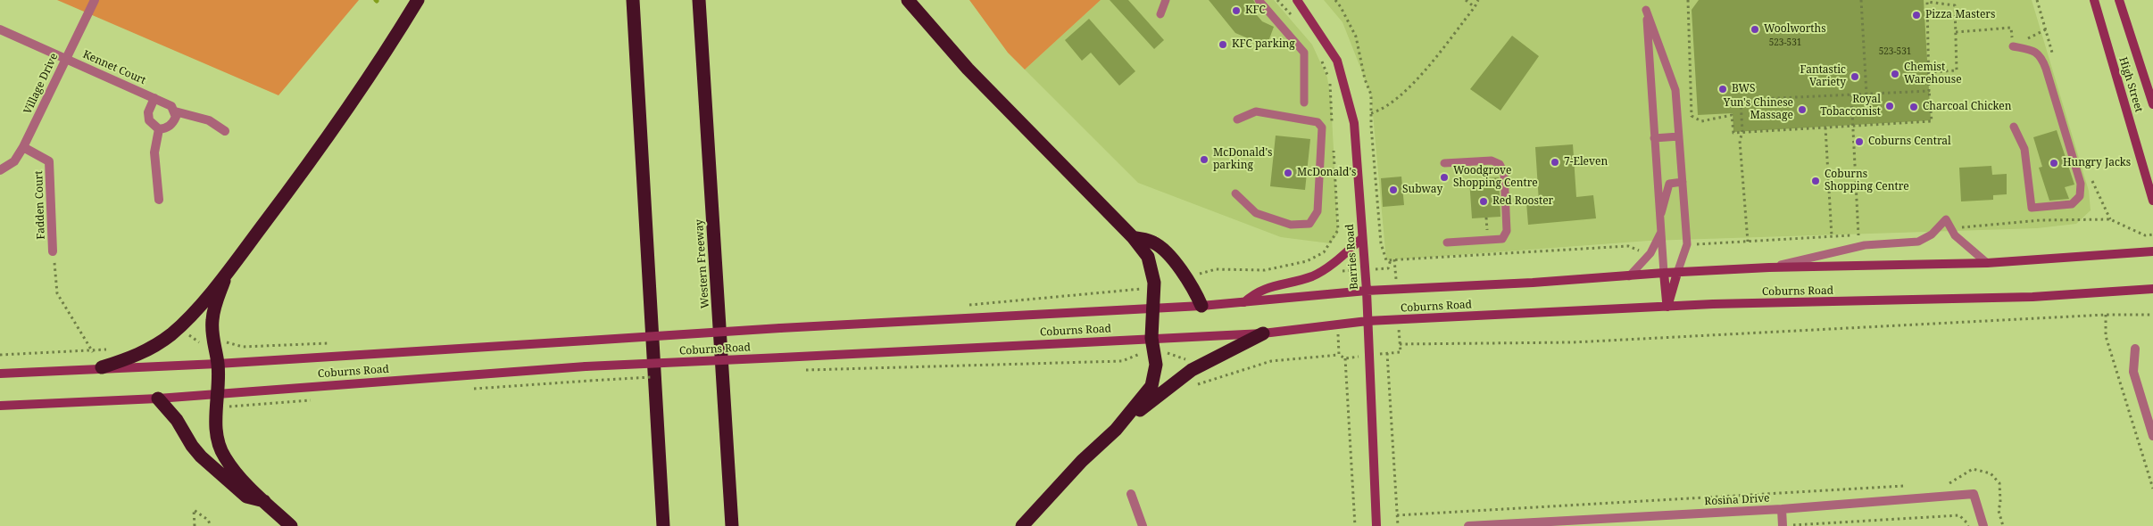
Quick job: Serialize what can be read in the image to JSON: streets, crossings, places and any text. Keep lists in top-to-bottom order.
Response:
{
  "streets": {
    "highway": ["Western Freeway"],
    "main road": ["High Street", "Barries Road", "Coburns Road"],
    "street": [
      "Kennet Court",
      "Village Drive",
      "Fadden Court",
      "Rosina Drive"
    ]
  },
  "crossings": [
    ["Kennet Court", "Village Drive"],
    ["Village Drive", "Fadden Court"],
    ["Barries Road", "Coburns Road"]
  ],
  "places": [
    "KFC",
    "Pizza Masters",
    "Woolworths",
    "KFC parking",
    "Chemist Warehouse",
    "Fantastic Variety",
    "BWS",
    "Royal Tobacconist",
    "Charcoal Chicken",
    "Yun's Chinese Massage",
    "Coburns Central",
    "McDonald's parking",
    "7-Eleven",
    "Hungry Jacks",
    "McDonald's",
    "Woodgrove Shopping Centre",
    "Coburns Shopping Centre",
    "Subway",
    "Red Rooster"
  ],
  "house_numbers": ["523-531", "523-531"]
}
